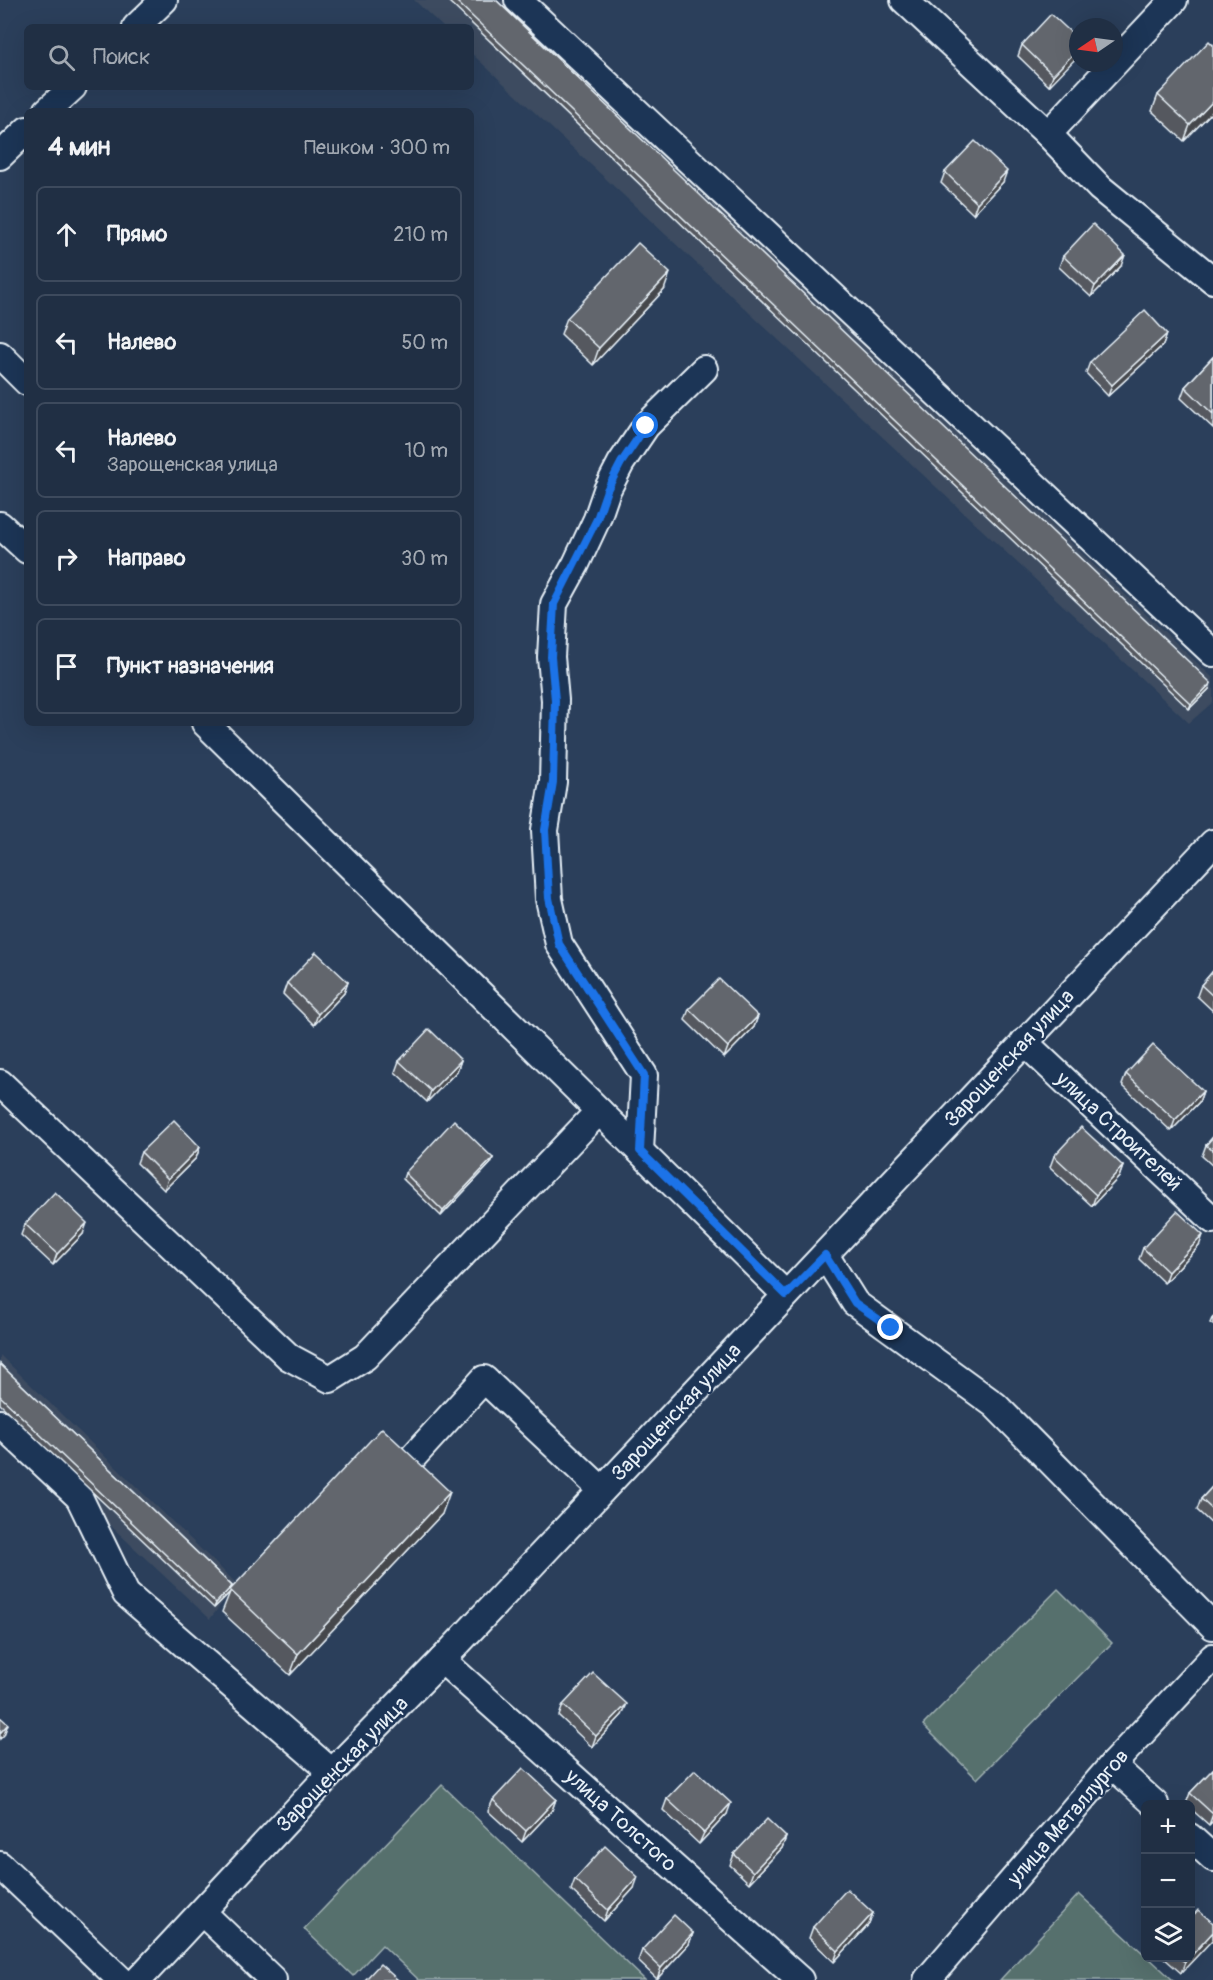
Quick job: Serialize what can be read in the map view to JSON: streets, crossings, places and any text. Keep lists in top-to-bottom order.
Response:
{
  "streets": {
    "street": [
      "Зарощенская улица",
      "улица Строителей",
      "улица Металлургов",
      "улица Толстого"
    ]
  },
  "crossings": [
    ["Зарощенская улица", "улица Строителей"],
    ["Зарощенская улица", "улица Толстого"]
  ],
  "north": "left",
  "page": {
    "search": "Поиск",
    "heading": ["4 мин", "Пешком · 300 m"],
    "list": [
      ["Прямо", "210 m"],
      ["Налево", "50 m"],
      ["Налево", "Зарощенская улица", "10 m"],
      ["Направо", "30 m"],
      "Пункт назначения"
    ],
    "map_buttons": ["+", "−"]
  }
}
